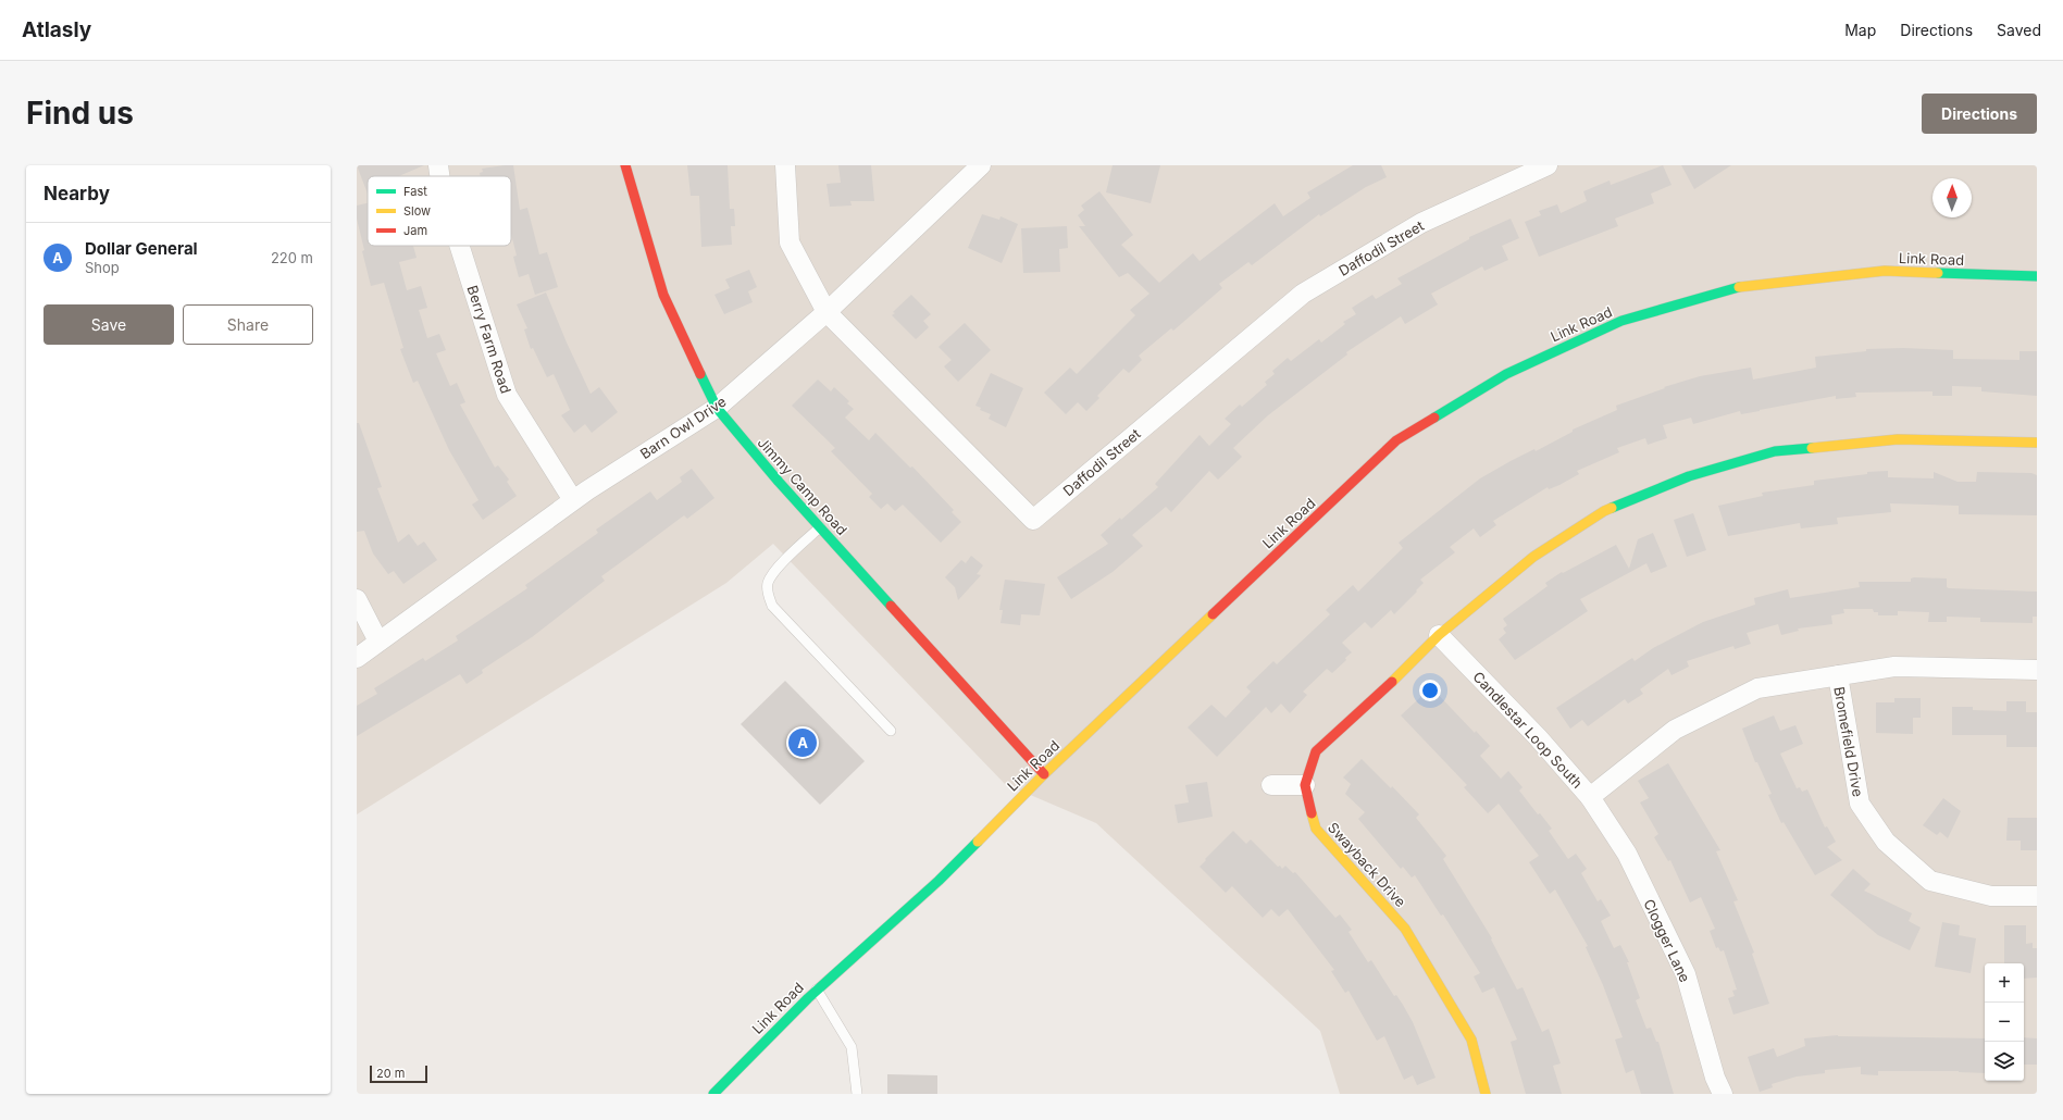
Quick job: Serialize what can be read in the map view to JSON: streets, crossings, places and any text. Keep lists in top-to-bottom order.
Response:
{
  "streets": {
    "street": [
      "Daffodil Street",
      "Link Road",
      "Berry Farm Road",
      "Barn Owl Drive",
      "Jimmy Camp Road",
      "Candlestar Loop South",
      "Bromefield Drive",
      "Swayback Drive",
      "Clogger Lane"
    ]
  },
  "crossings": [
    ["Daffodil Street", "Barn Owl Drive"],
    ["Link Road", "Jimmy Camp Road"],
    ["Berry Farm Road", "Barn Owl Drive"],
    ["Barn Owl Drive", "Jimmy Camp Road"],
    ["Candlestar Loop South", "Bromefield Drive"],
    ["Candlestar Loop South", "Clogger Lane"]
  ],
  "legend": ["Fast", "Slow", "Jam"],
  "scale_bar": "20 m",
  "north": "top",
  "page": {
    "header": "Atlasly",
    "nav": ["Map", "Directions", "Saved"],
    "buttons": [
      "Directions",
      ["Save", "Share"]
    ],
    "title": "Find us",
    "heading": "Nearby",
    "list": [
      {
        "mark": "A",
        "name": "Dollar General",
        "note": "Shop",
        "value": "220 m"
      }
    ],
    "pins": "A",
    "map_buttons": ["+", "−"],
    "scale": "20 m"
  }
}
